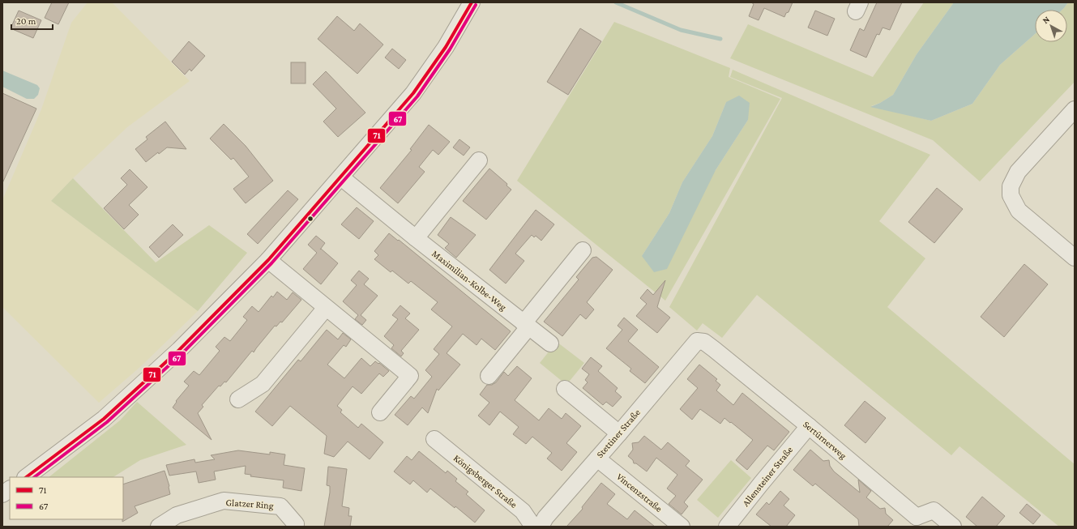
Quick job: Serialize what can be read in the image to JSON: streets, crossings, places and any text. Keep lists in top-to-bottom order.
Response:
{
  "streets": {
    "street": [
      "Maximilian-Kolbe-Weg",
      "Stettiner Straße",
      "Sertürnerweg",
      "Allensteiner Straße",
      "Königsberger Straße",
      "Vincenzstraße",
      "Glatzer Ring"
    ]
  },
  "crossings": [
    ["Stettiner Straße", "Sertürnerweg"],
    ["Stettiner Straße", "Vincenzstraße"],
    ["Sertürnerweg", "Allensteiner Straße"]
  ],
  "lines": ["transit line 71", "transit line 67"],
  "legend": ["71", "67"],
  "scale_bar": "20 m",
  "north": "top left"
}
